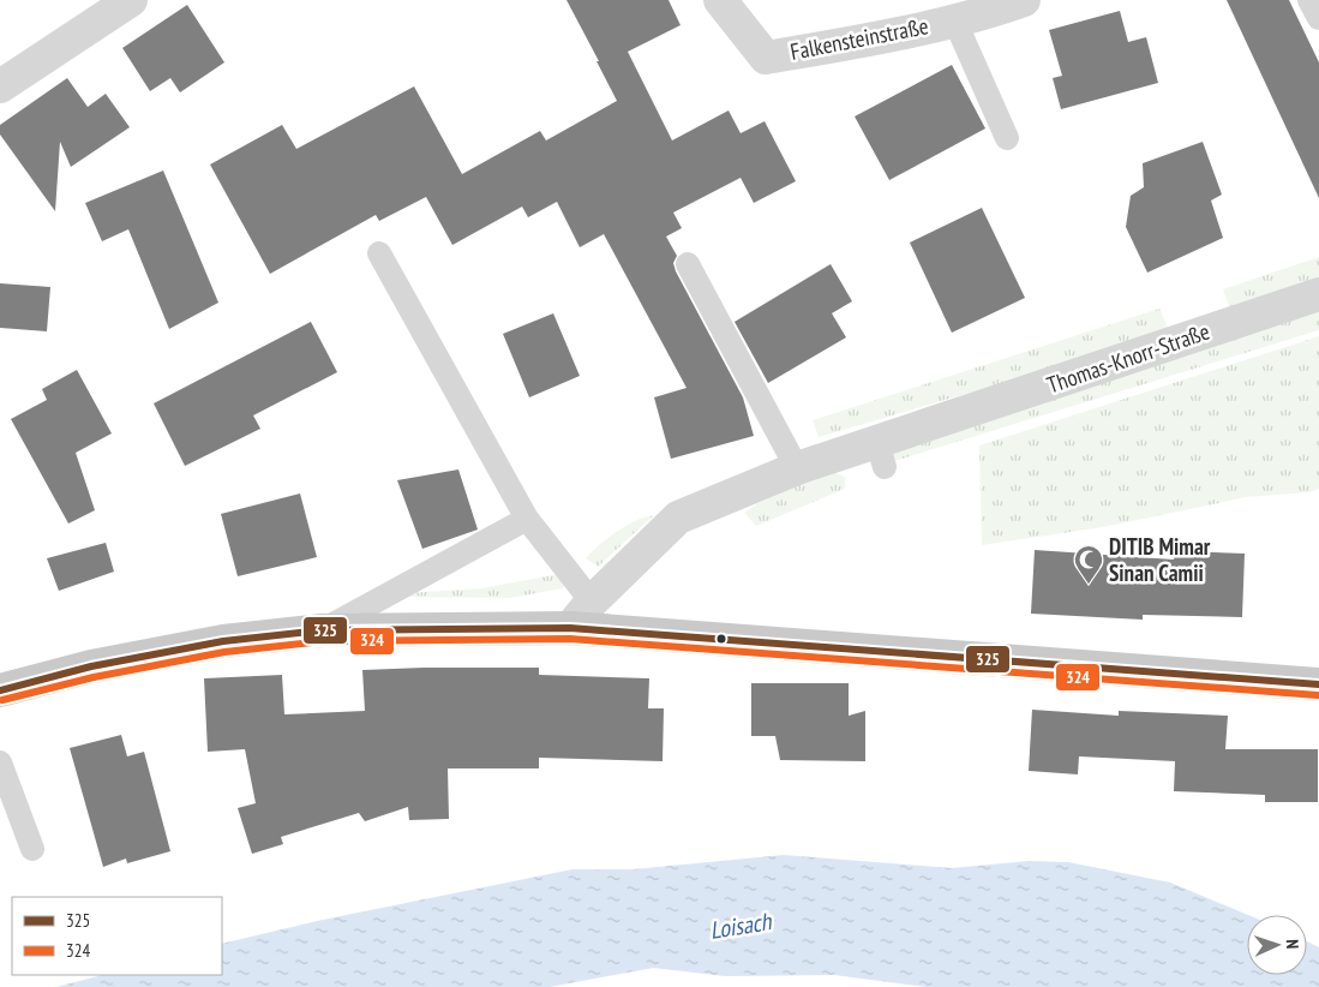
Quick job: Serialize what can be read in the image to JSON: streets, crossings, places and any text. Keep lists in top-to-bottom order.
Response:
{
  "streets": {
    "street": ["Falkensteinstraße", "Thomas-Knorr-Straße"]
  },
  "water": ["Loisach"],
  "places": {
    "mosque": ["DITIB Mimar Sinan Camii"]
  },
  "lines": ["transit line 325", "transit line 324"],
  "legend": ["325", "324"],
  "north": "right"
}
